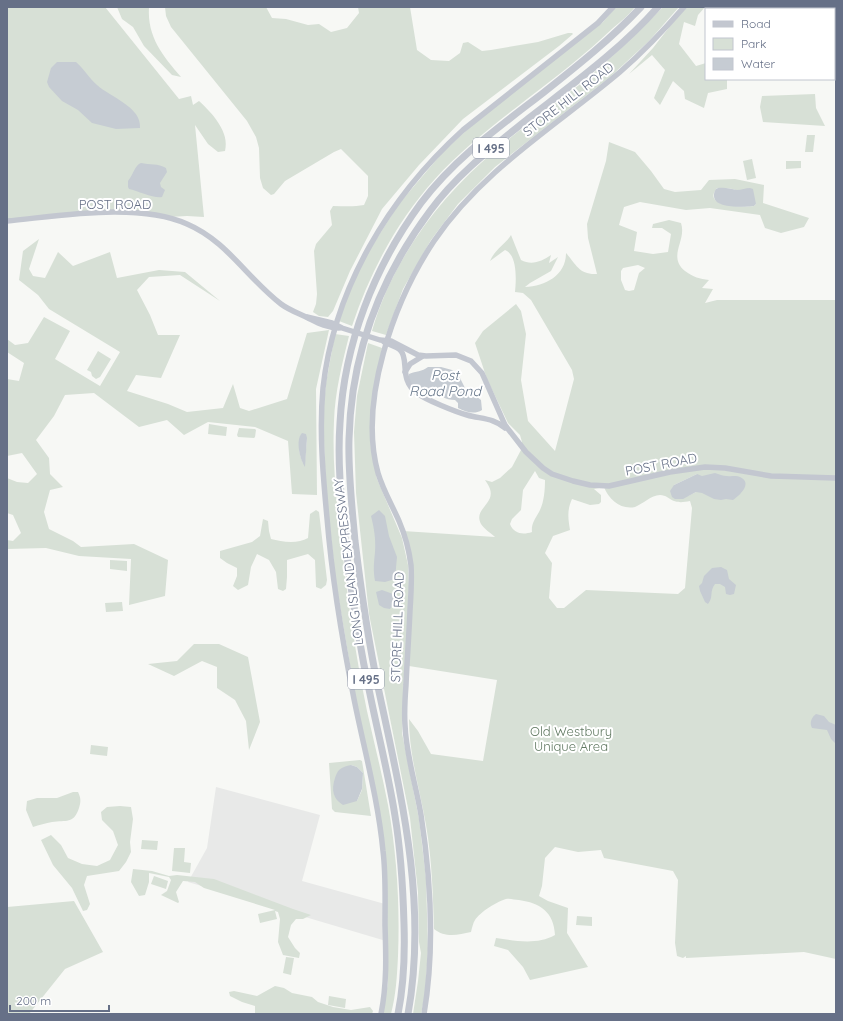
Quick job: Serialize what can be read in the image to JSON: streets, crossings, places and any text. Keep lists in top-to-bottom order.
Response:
{
  "streets": {
    "highway": ["I 495", "LONG ISLAND EXPRESSWAY"],
    "main road": ["STORE HILL ROAD", "POST ROAD"]
  },
  "crossings": [
    ["STORE HILL ROAD", "POST ROAD"]
  ],
  "water": ["Post Road Pond"],
  "parks": ["Old Westbury Unique Area"],
  "legend": ["Road", "Park", "Water"],
  "scale_bar": "200 m"
}
